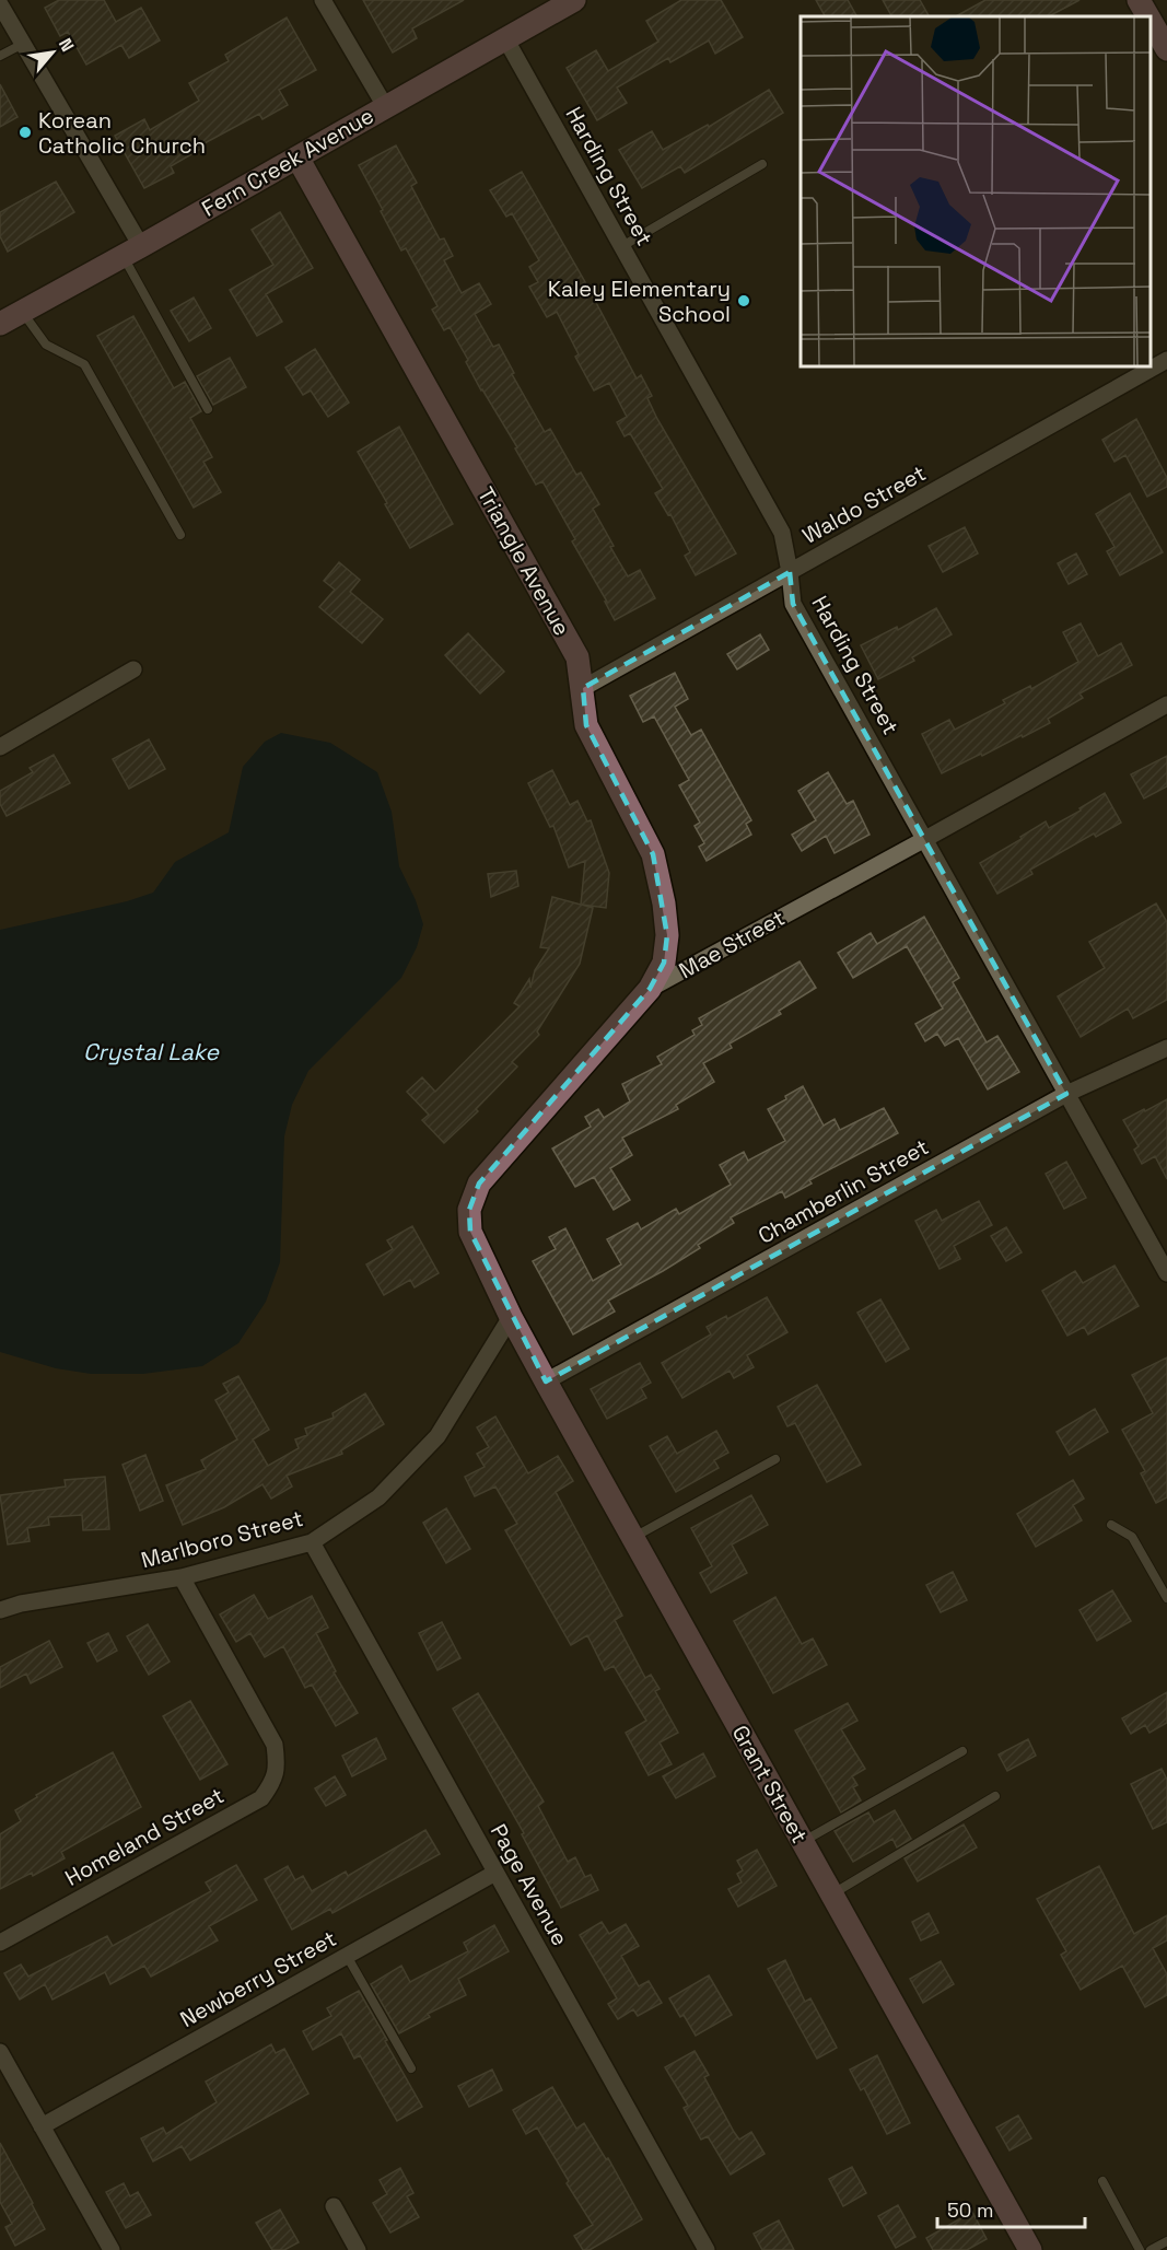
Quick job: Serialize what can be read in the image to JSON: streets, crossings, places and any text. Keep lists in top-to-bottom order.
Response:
{
  "streets": {
    "street": [
      "Fern Creek Avenue",
      "Harding Street",
      "Waldo Street",
      "Triangle Avenue",
      "Mae Street",
      "Chamberlin Street",
      "Marlboro Street",
      "Grant Street",
      "Homeland Street",
      "Page Avenue",
      "Newberry Street"
    ]
  },
  "crossings": [
    ["Fern Creek Avenue", "Harding Street"],
    ["Fern Creek Avenue", "Triangle Avenue"],
    ["Harding Street", "Waldo Street"],
    ["Harding Street", "Mae Street"],
    ["Harding Street", "Chamberlin Street"],
    ["Waldo Street", "Triangle Avenue"],
    ["Triangle Avenue", "Mae Street"],
    ["Mae Street", "Marlboro Street"],
    ["Mae Street", "Grant Street"],
    ["Chamberlin Street", "Grant Street"],
    ["Marlboro Street", "Grant Street"],
    ["Marlboro Street", "Homeland Street"],
    ["Marlboro Street", "Page Avenue"],
    ["Page Avenue", "Newberry Street"]
  ],
  "water": ["Crystal Lake"],
  "places": ["Korean Catholic Church", "Kaley Elementary School"],
  "scale_bar": "50 m",
  "north": "top right"
}
